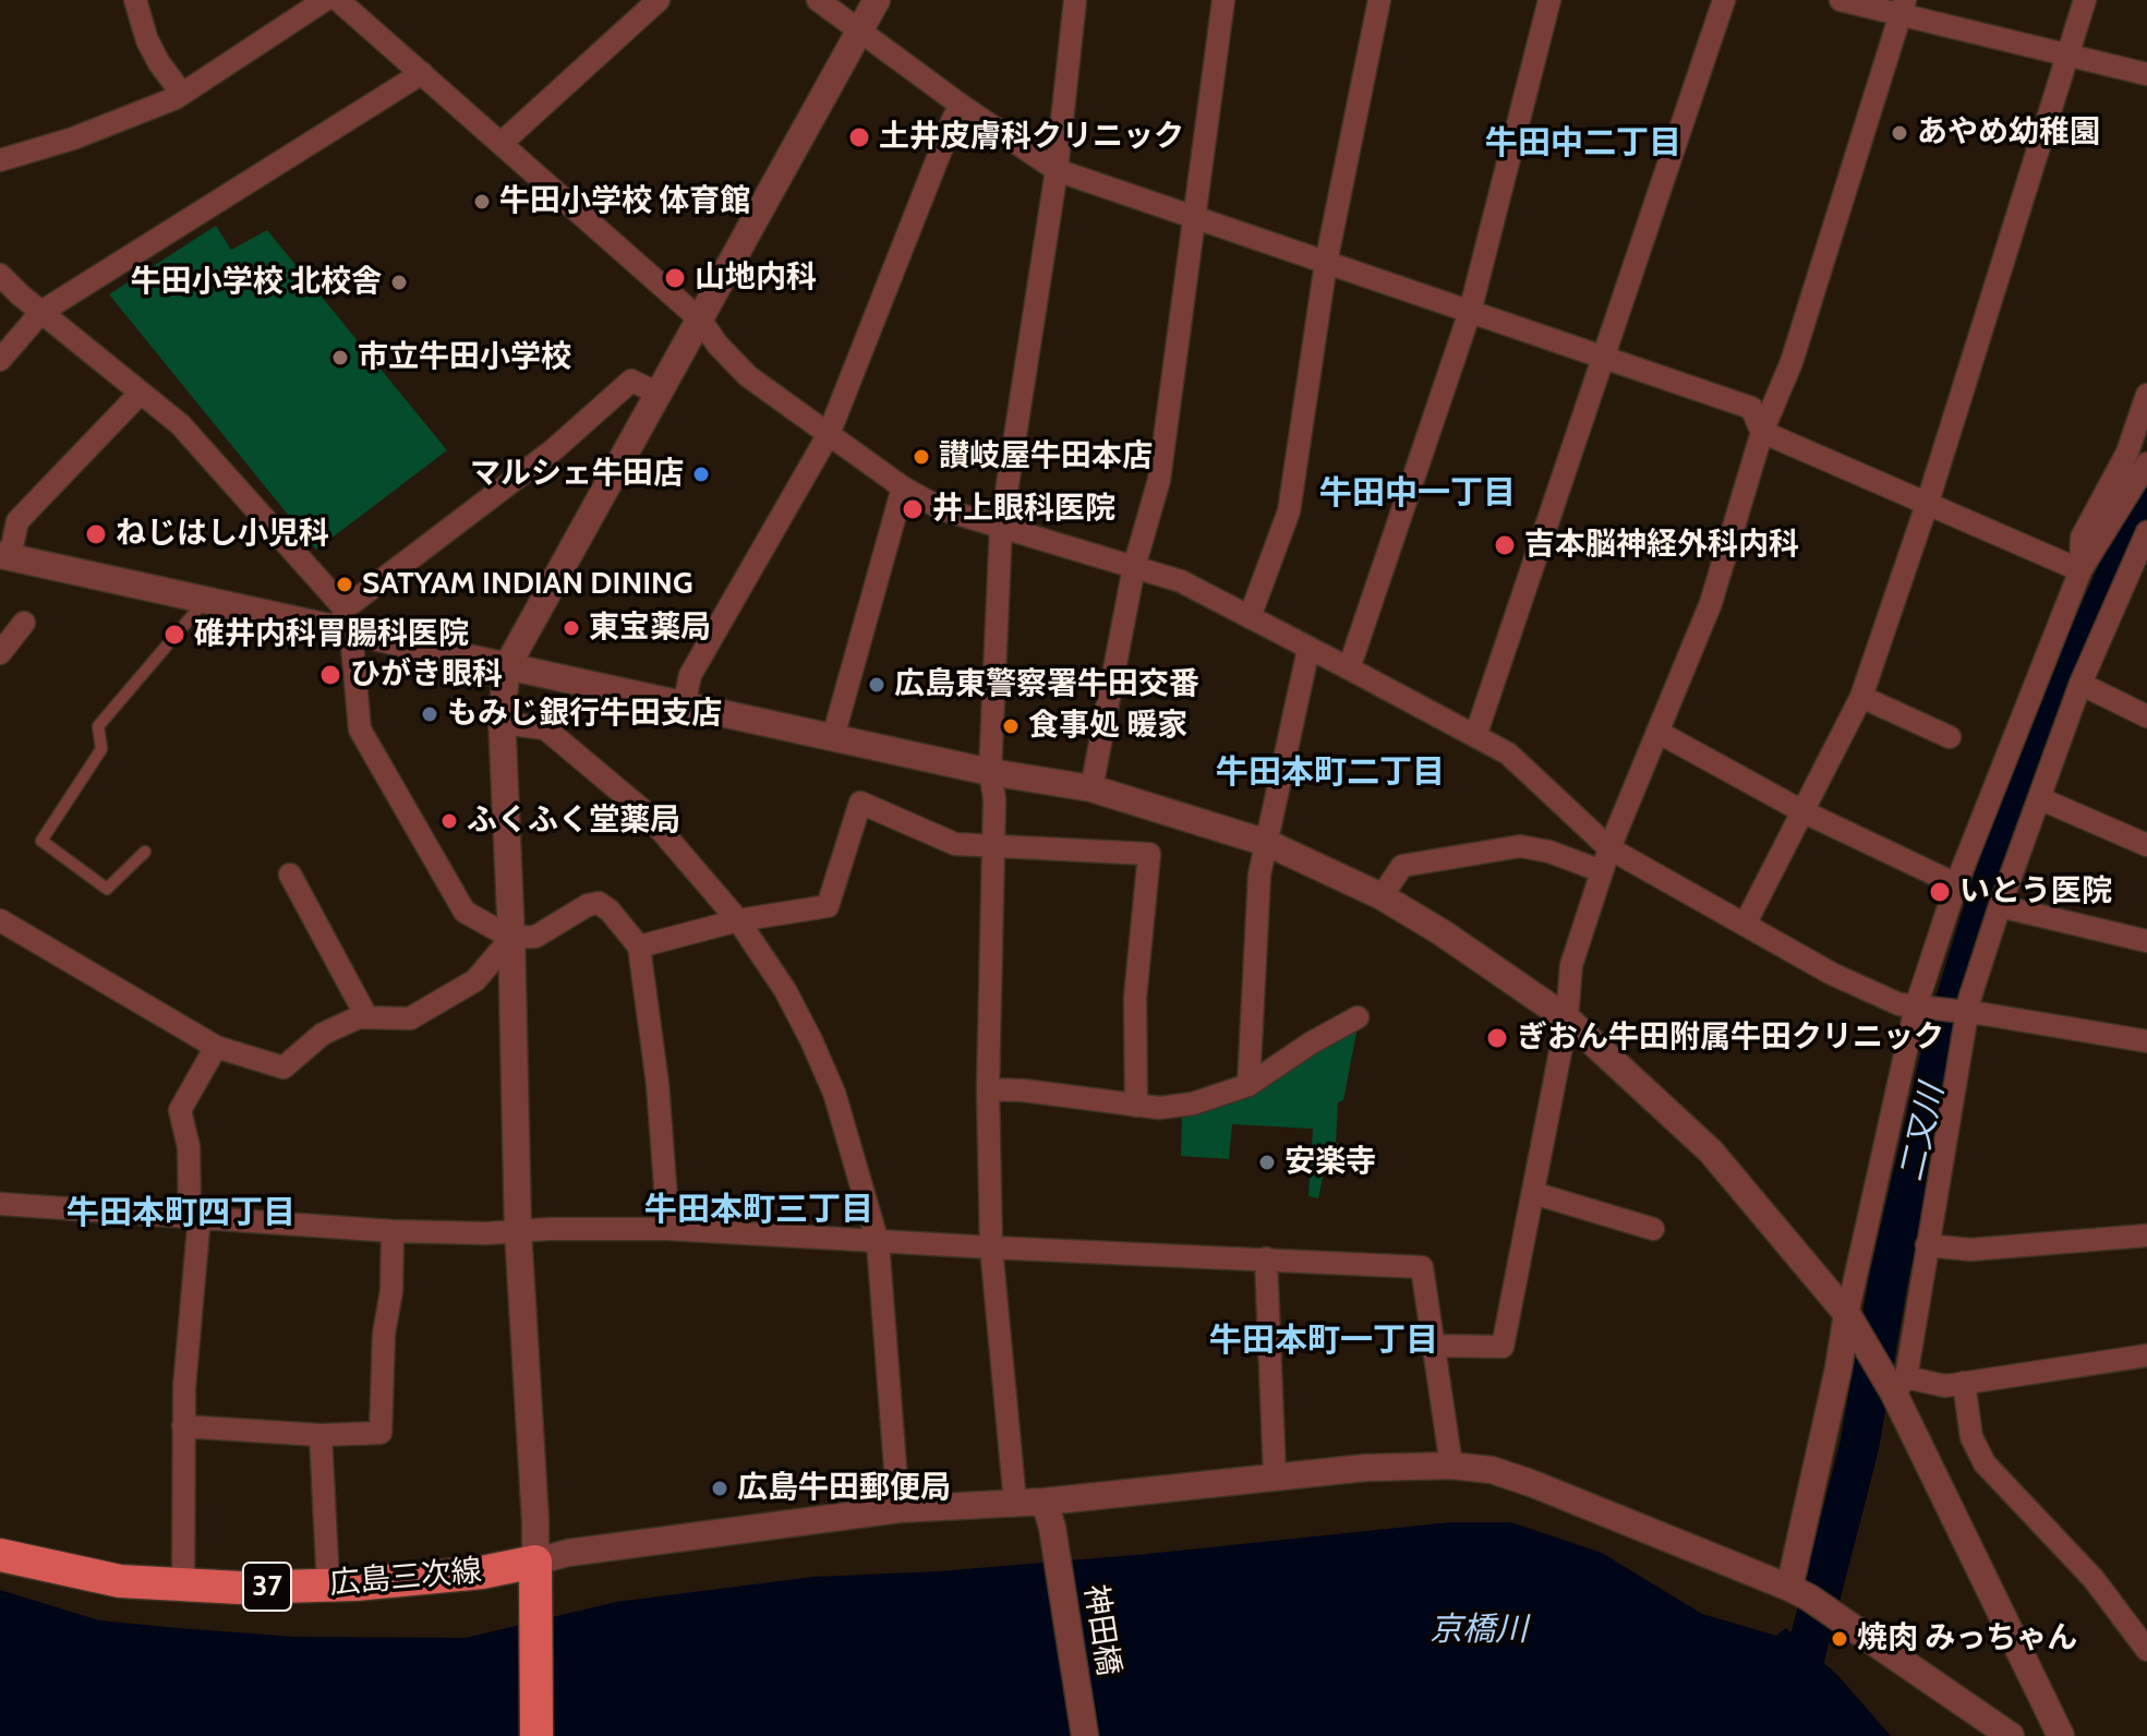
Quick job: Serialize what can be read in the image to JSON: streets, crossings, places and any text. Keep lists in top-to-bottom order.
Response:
{
  "streets": {
    "main road": ["広島三次線", "37"],
    "street": ["神田橋"]
  },
  "districts": [
    "牛田中二丁目",
    "牛田中一丁目",
    "牛田本町二丁目",
    "牛田本町三丁目",
    "牛田本町四丁目",
    "牛田本町一丁目"
  ],
  "water": ["二又川", "京橋川"],
  "places": [
    "あやめ幼稚園",
    "土井皮膚科クリニック",
    "牛田小学校 体育館",
    "山地内科",
    "牛田小学校 北校舎",
    "市立牛田小学校",
    "讃岐屋牛田本店",
    "マルシェ牛田店",
    "井上眼科医院",
    "ねじはし小児科",
    "吉本脳神経外科内科",
    "SATYAM INDIAN DINING",
    "東宝薬局",
    "碓井内科胃腸科医院",
    "ひがき眼科",
    "広島東警察署牛田交番",
    "もみじ銀行牛田支店",
    "食事処 暖家",
    "ふくふく堂薬局",
    "いとう医院",
    "ぎおん牛田附属牛田クリニック",
    "安楽寺",
    "広島牛田郵便局",
    "焼肉 みっちゃん"
  ]
}
